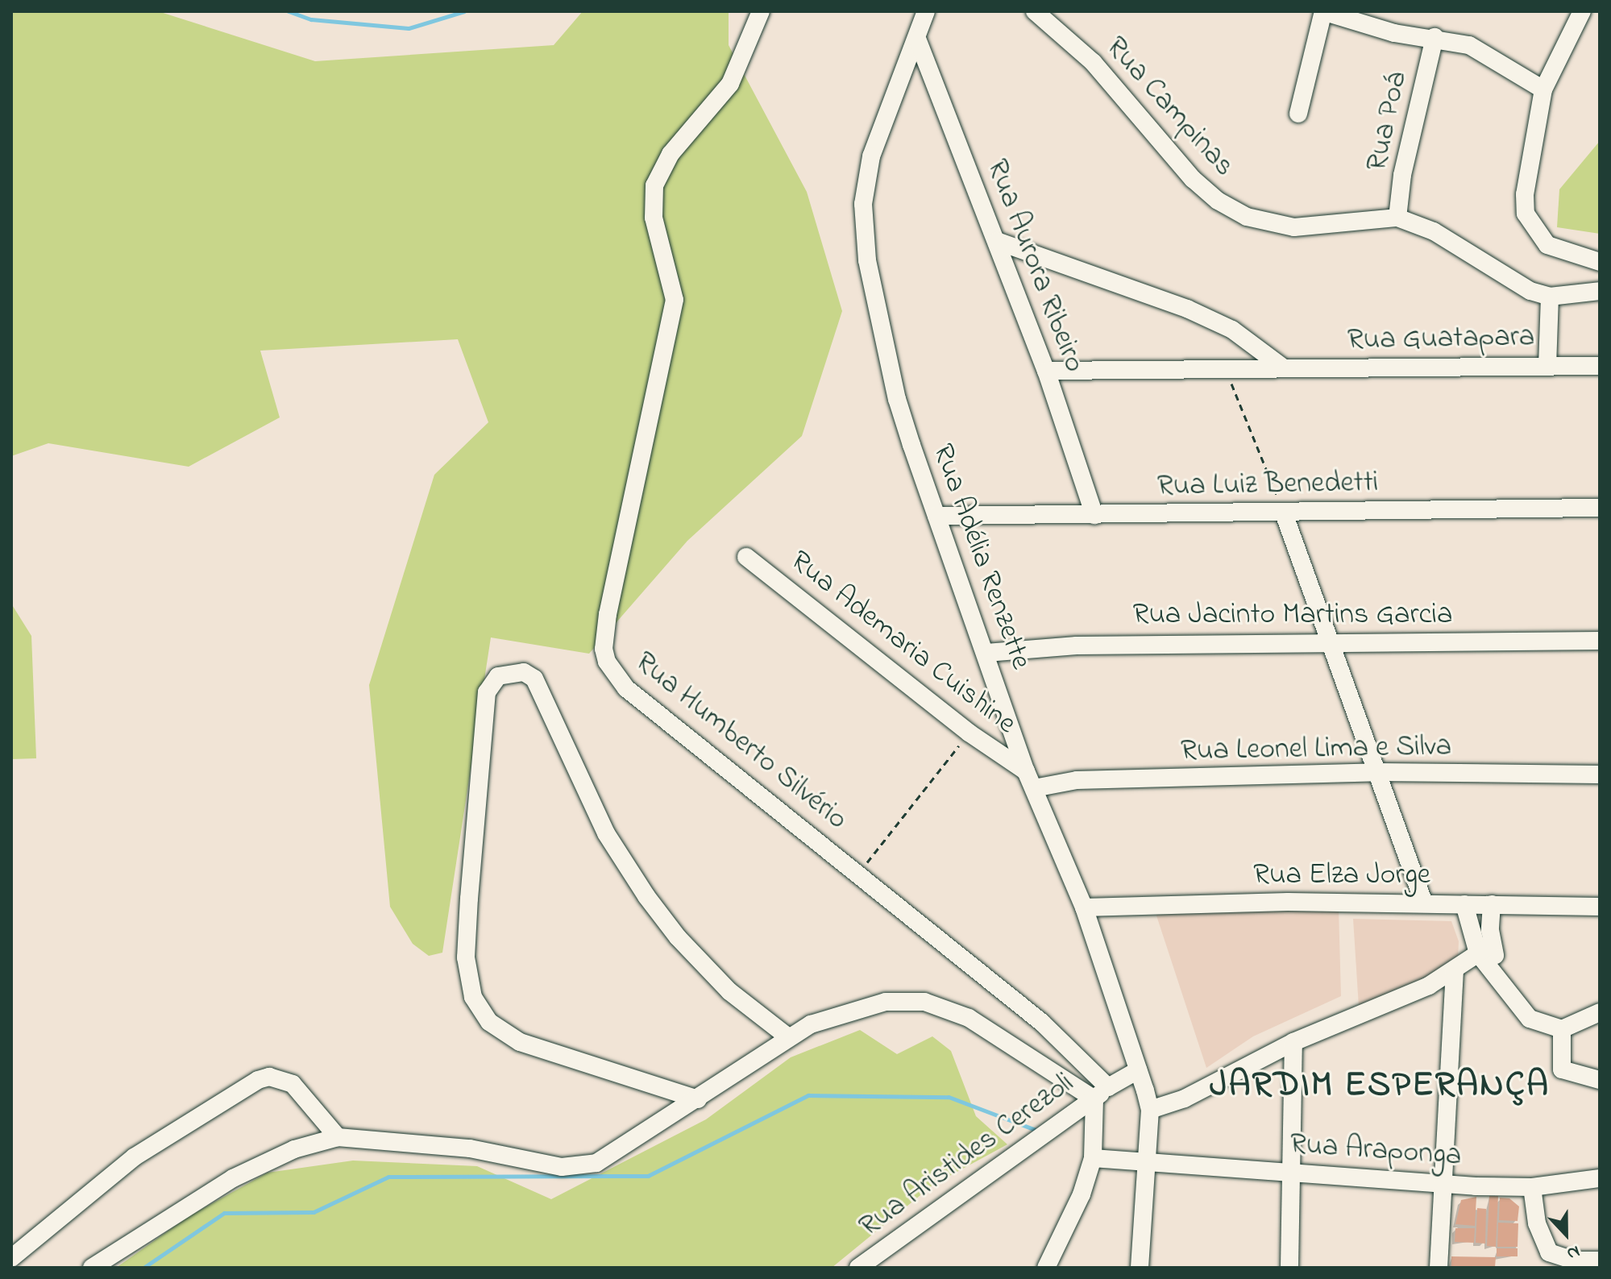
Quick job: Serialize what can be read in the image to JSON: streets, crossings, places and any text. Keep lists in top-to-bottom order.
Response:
{
  "streets": {
    "street": [
      "Rua Campinas",
      "Rua Poá",
      "Rua Aurora Ribeiro",
      "Rua Guatapara",
      "Rua Luiz Benedetti",
      "Rua Adélia Renzette",
      "Rua Jacinto Martins Garcia",
      "Rua Ademaria Cuishine",
      "Rua Humberto Silvério",
      "Rua Leonel Lima e Silva",
      "Rua Elza Jorge",
      "Rua Araponga",
      "Rua Aristides Cerezoli"
    ]
  },
  "crossings": [
    ["Rua Campinas", "Rua Poá"],
    ["Rua Aurora Ribeiro", "Rua Guatapara"],
    ["Rua Aurora Ribeiro", "Rua Luiz Benedetti"],
    ["Rua Aurora Ribeiro", "Rua Adélia Renzette"],
    ["Rua Luiz Benedetti", "Rua Adélia Renzette"],
    ["Rua Adélia Renzette", "Rua Jacinto Martins Garcia"],
    ["Rua Adélia Renzette", "Rua Ademaria Cuishine"],
    ["Rua Adélia Renzette", "Rua Leonel Lima e Silva"],
    ["Rua Adélia Renzette", "Rua Elza Jorge"],
    ["Rua Adélia Renzette", "Rua Araponga"],
    ["Rua Humberto Silvério", "Rua Aristides Cerezoli"]
  ],
  "districts": ["JARDIM ESPERANÇA"],
  "north": "bottom"
}
